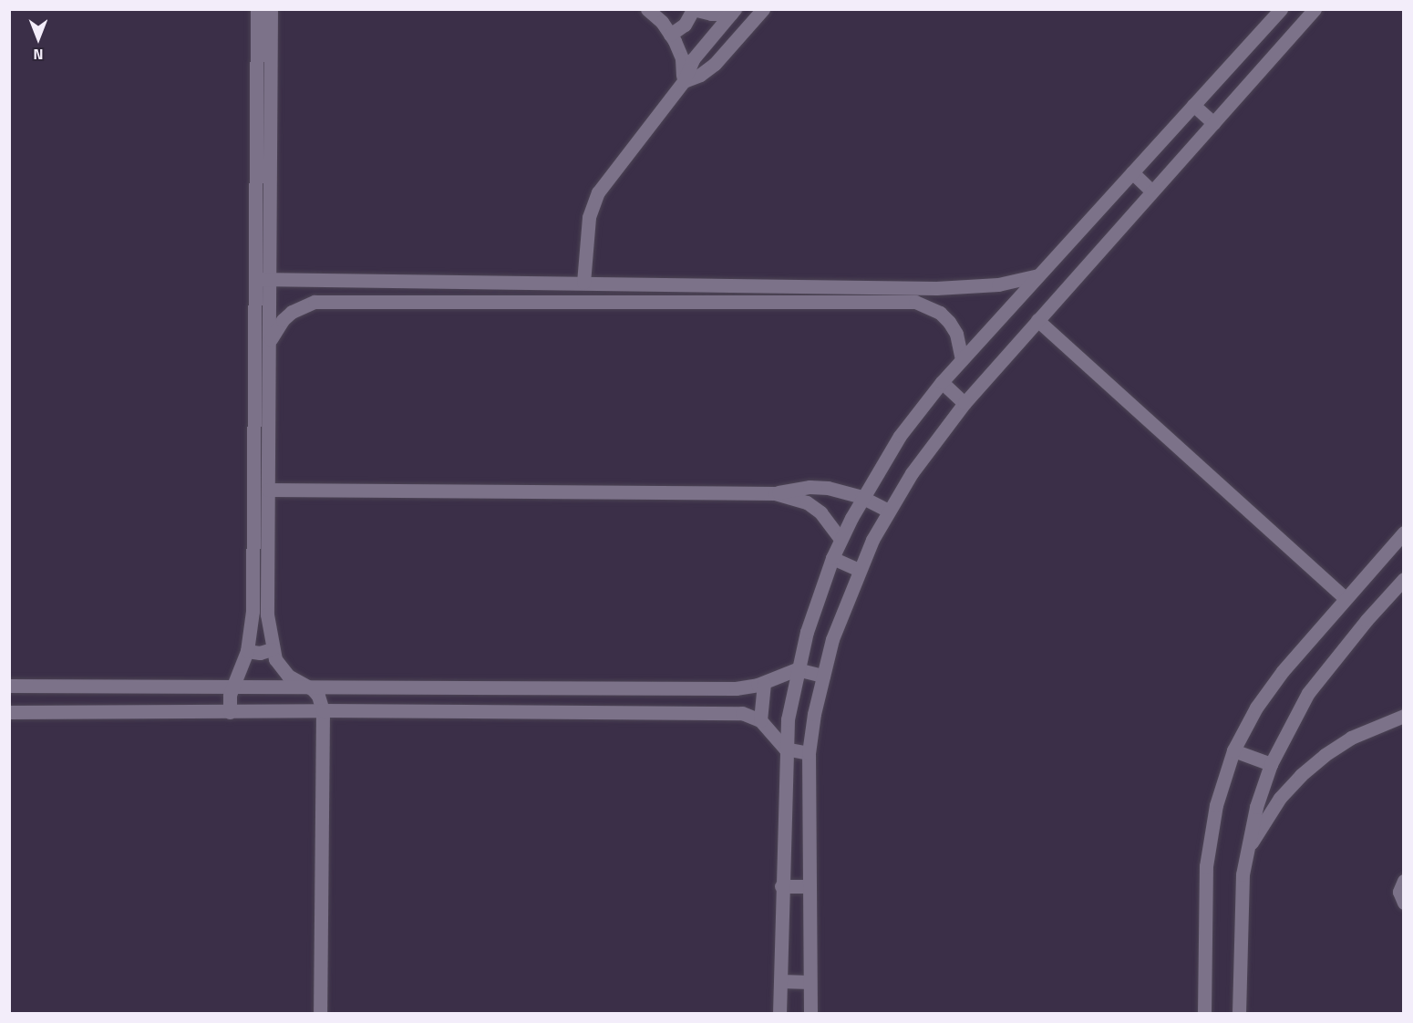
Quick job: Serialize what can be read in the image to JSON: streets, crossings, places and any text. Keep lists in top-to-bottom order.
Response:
{
  "north": "bottom"
}
